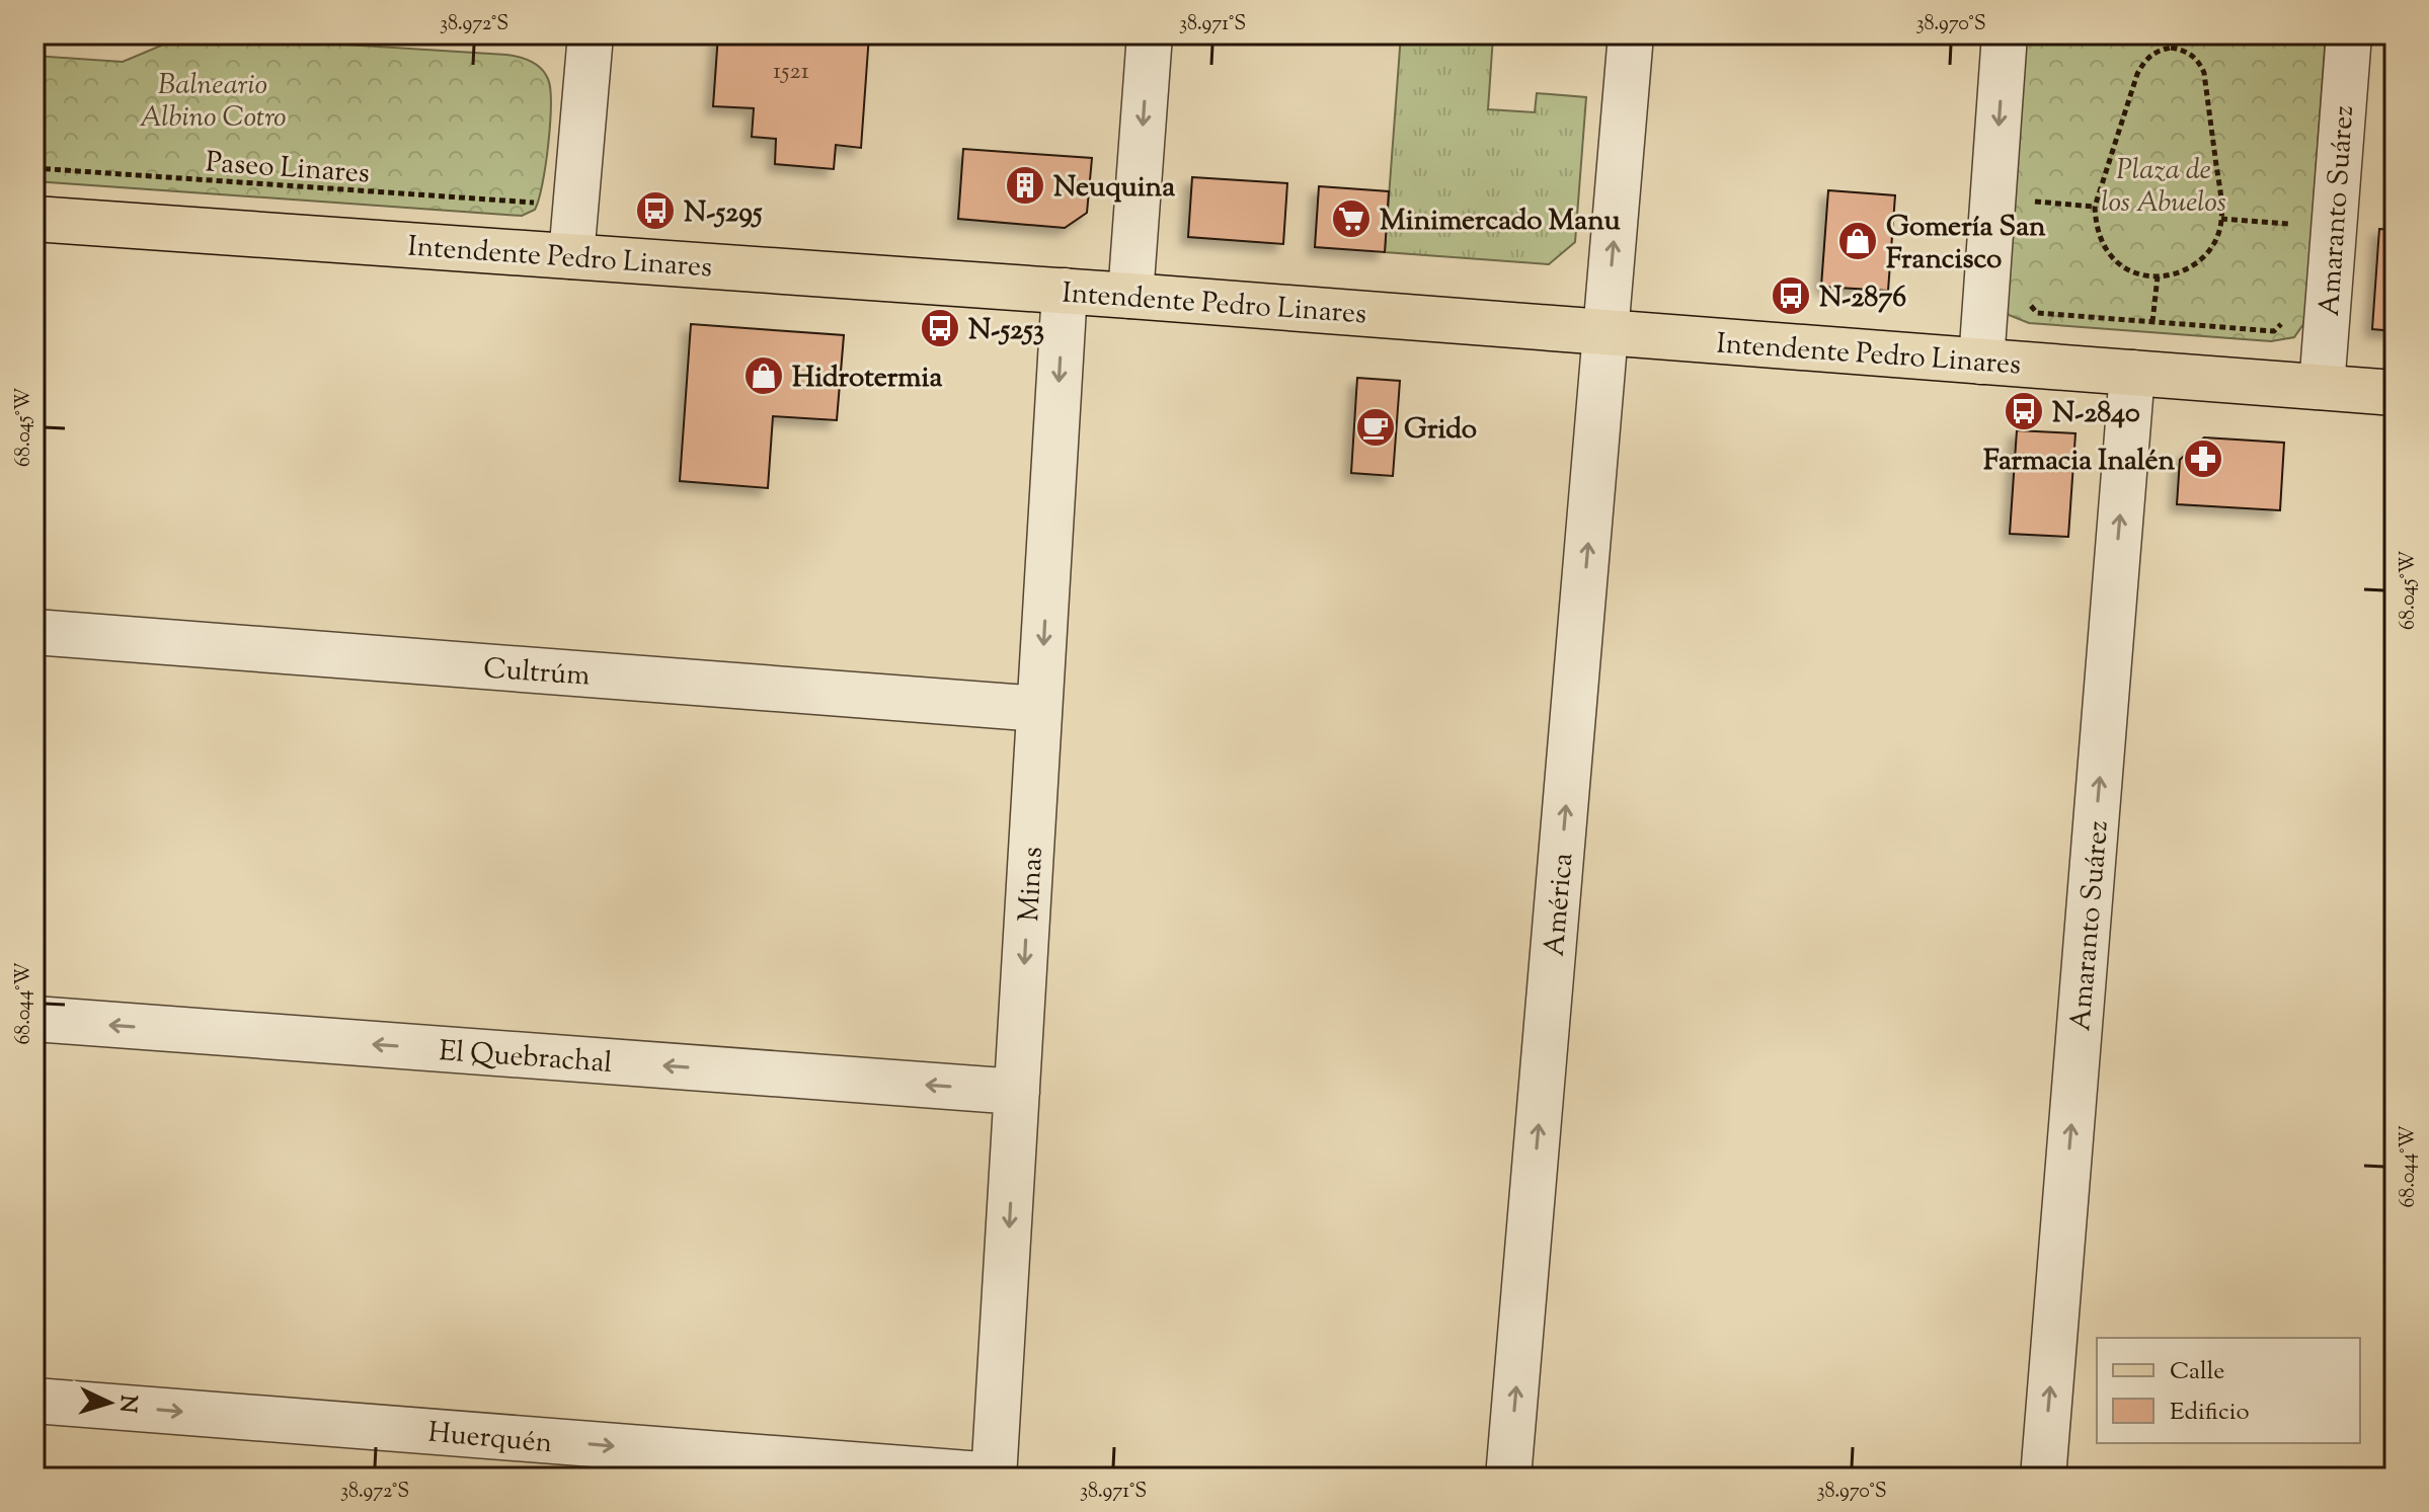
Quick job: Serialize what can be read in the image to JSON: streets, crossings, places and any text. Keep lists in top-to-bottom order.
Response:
{
  "streets": {
    "main road": ["Intendente Pedro Linares"],
    "street": [
      "Amaranto Suárez",
      "Cultrúm",
      "Minas",
      "América",
      "El Quebrachal",
      "Huerquén"
    ],
    "path": ["Paseo Linares"]
  },
  "crossings": [
    ["Amaranto Suárez", "Intendente Pedro Linares"],
    ["Intendente Pedro Linares", "Minas"],
    ["Intendente Pedro Linares", "América"],
    ["Cultrúm", "Minas"],
    ["Minas", "El Quebrachal"],
    ["Minas", "Huerquén"]
  ],
  "one_way": [
    "Amaranto Suárez",
    "Minas",
    "América",
    "El Quebrachal",
    "Huerquén"
  ],
  "parks": ["Balneario Albino Cotro", "Plaza de los Abuelos"],
  "places": {
    "building": ["Neuquina"],
    "bus stop": [
      "N-5295",
      "N-2876",
      "N-5253",
      "N-2840"
    ],
    "supermarket": ["Minimercado Manu"],
    "shop": ["Gomería San Francisco", "Hidrotermia"],
    "cafe": ["Grido"],
    "pharmacy": ["Farmacia Inalén"]
  },
  "house_numbers": ["1521"],
  "legend": ["Calle", "Edificio"],
  "north": "right",
  "coordinates": [
    "38.972°S",
    "38.971°S",
    "38.970°S",
    "68.045°W",
    "68.044°W"
  ]
}
